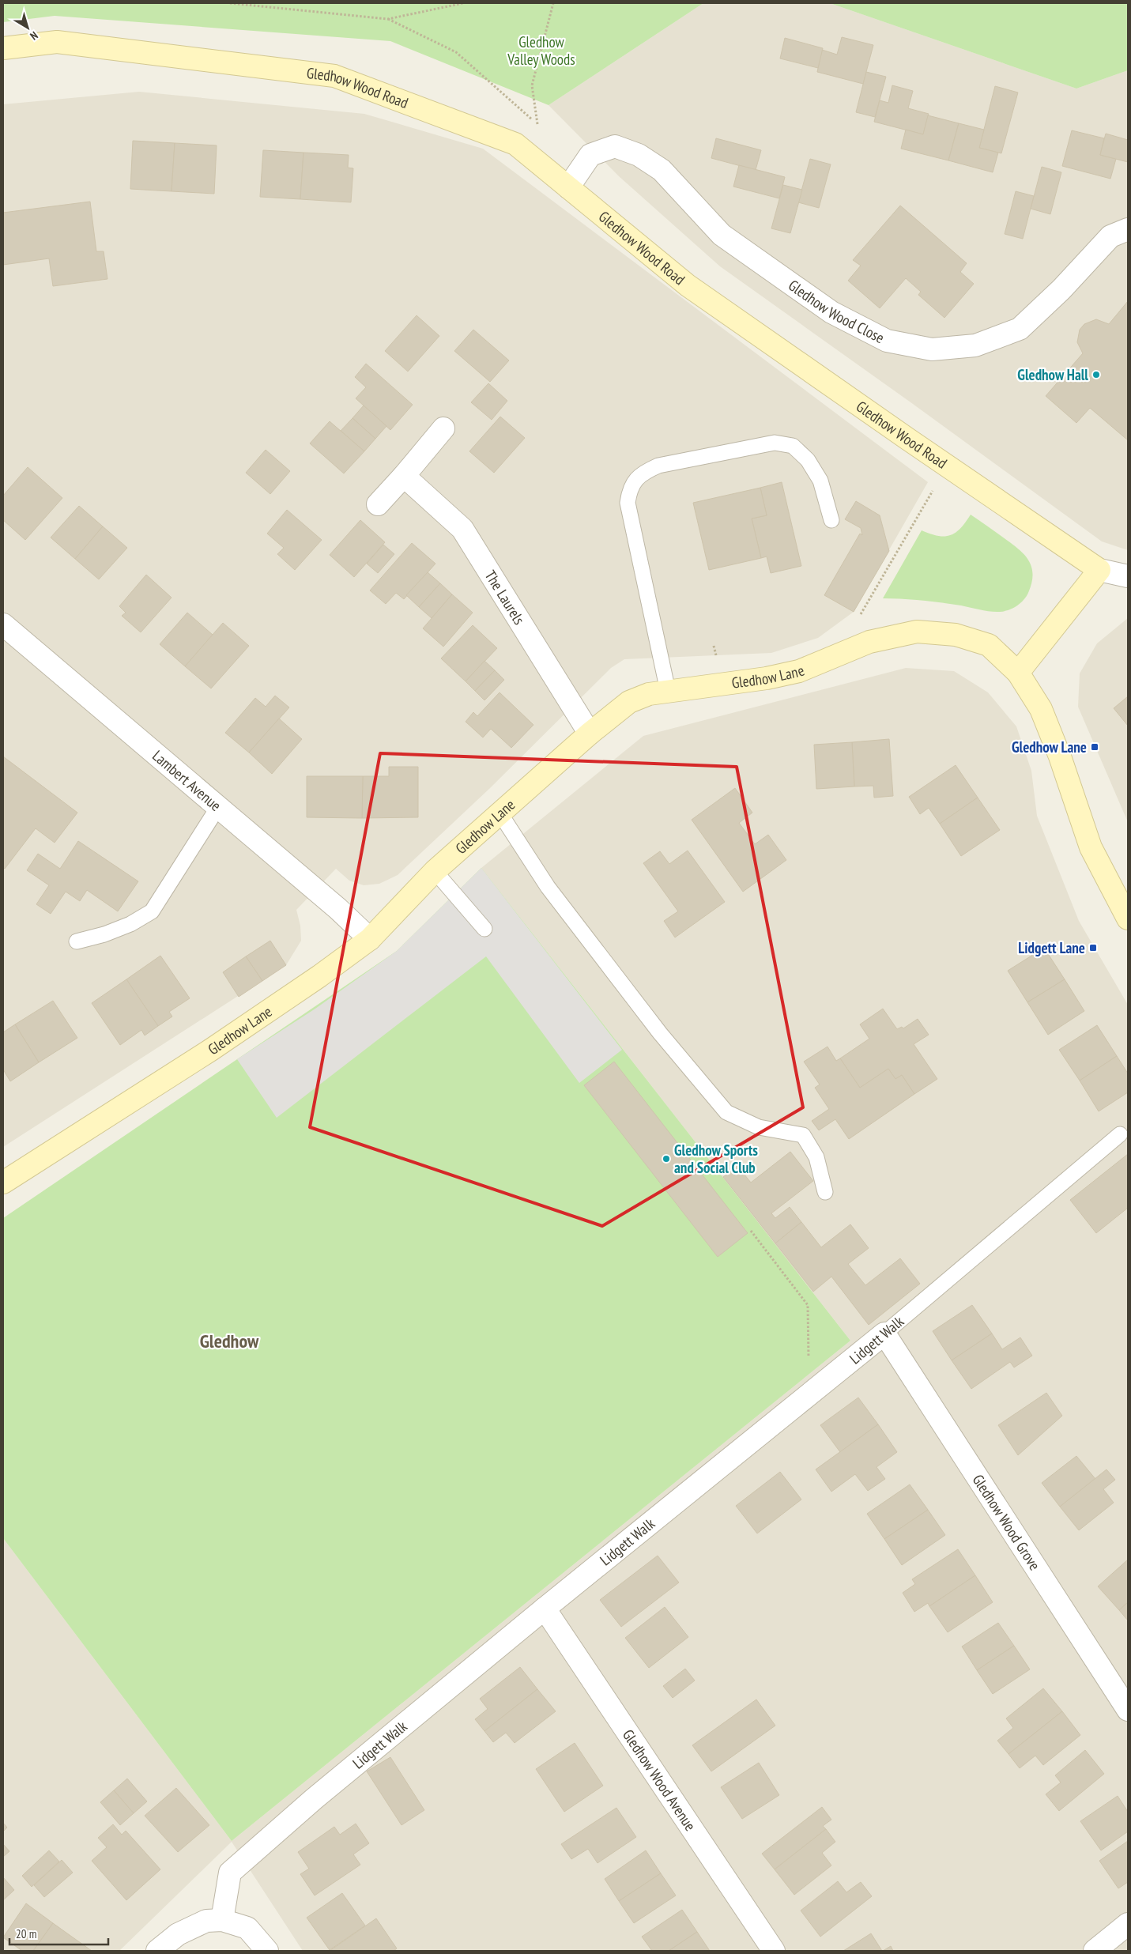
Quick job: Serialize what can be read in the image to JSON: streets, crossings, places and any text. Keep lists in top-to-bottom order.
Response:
{
  "streets": {
    "street": [
      "Gledhow Wood Road",
      "Gledhow Wood Close",
      "The Laurels",
      "Gledhow Lane",
      "Lambert Avenue",
      "Lidgett Walk",
      "Gledhow Wood Grove",
      "Gledhow Wood Avenue"
    ]
  },
  "crossings": [
    ["Gledhow Wood Road", "Gledhow Wood Close"],
    ["The Laurels", "Gledhow Lane"],
    ["Gledhow Lane", "Lambert Avenue"],
    ["Lidgett Walk", "Gledhow Wood Grove"],
    ["Lidgett Walk", "Gledhow Wood Avenue"]
  ],
  "districts": ["Gledhow"],
  "parks": ["Gledhow Valley Woods"],
  "places": {
    "other": ["Gledhow Hall", "Gledhow Sports and Social Club"],
    "transit": ["Gledhow Lane", "Lidgett Lane"]
  },
  "scale_bar": "20 m",
  "north": "bottom right"
}
